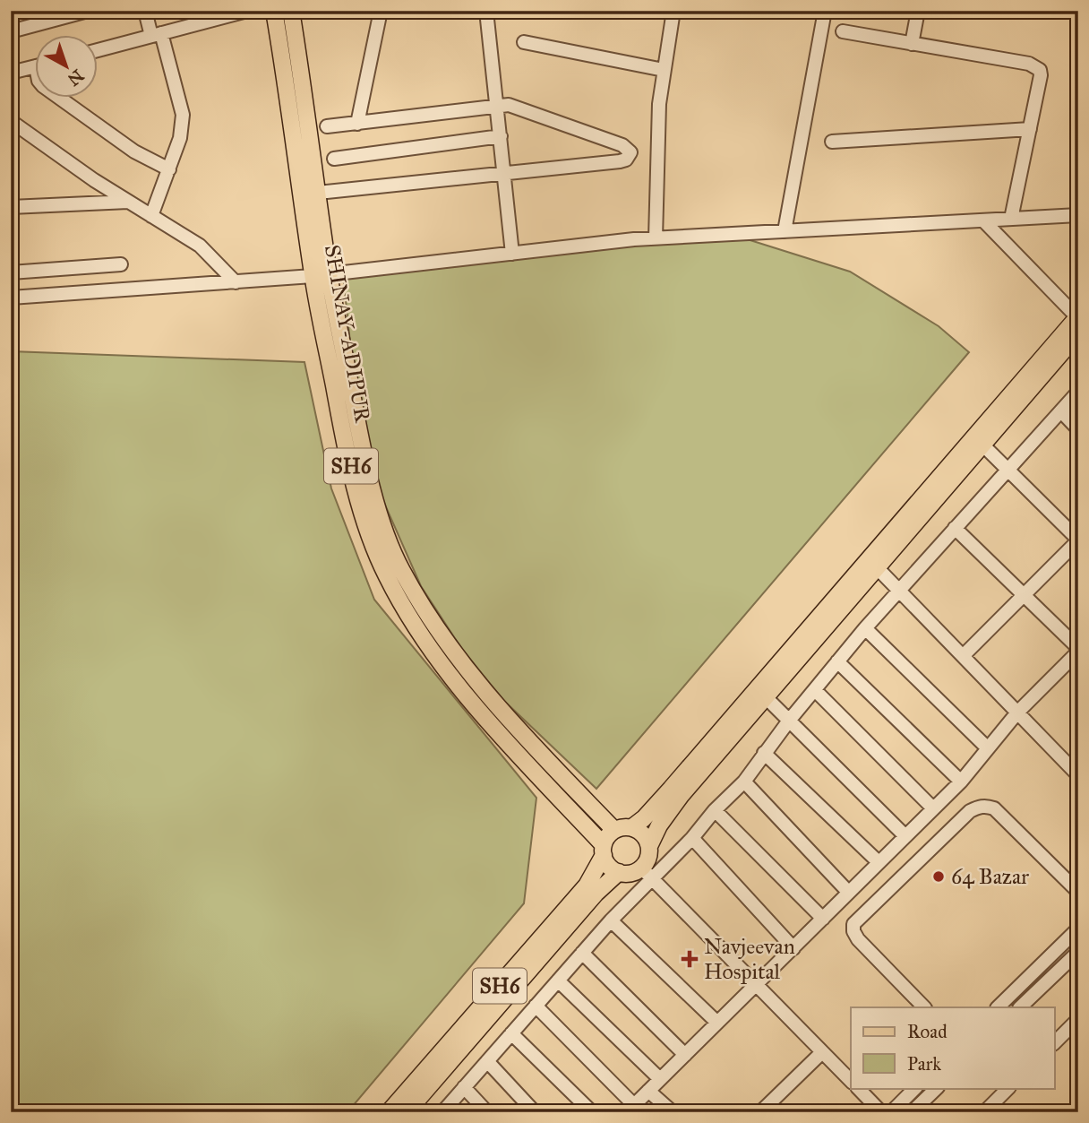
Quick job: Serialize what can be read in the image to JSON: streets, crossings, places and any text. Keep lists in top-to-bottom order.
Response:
{
  "streets": {
    "main road": ["SHINAY-ADIPUR", "SH6"]
  },
  "crossings": [
    ["SHINAY-ADIPUR", "SH6"]
  ],
  "places": {
    "other": ["64 Bazar"],
    "health": ["Navjeevan Hospital"]
  },
  "legend": ["Road", "Park"],
  "north": "bottom right"
}
